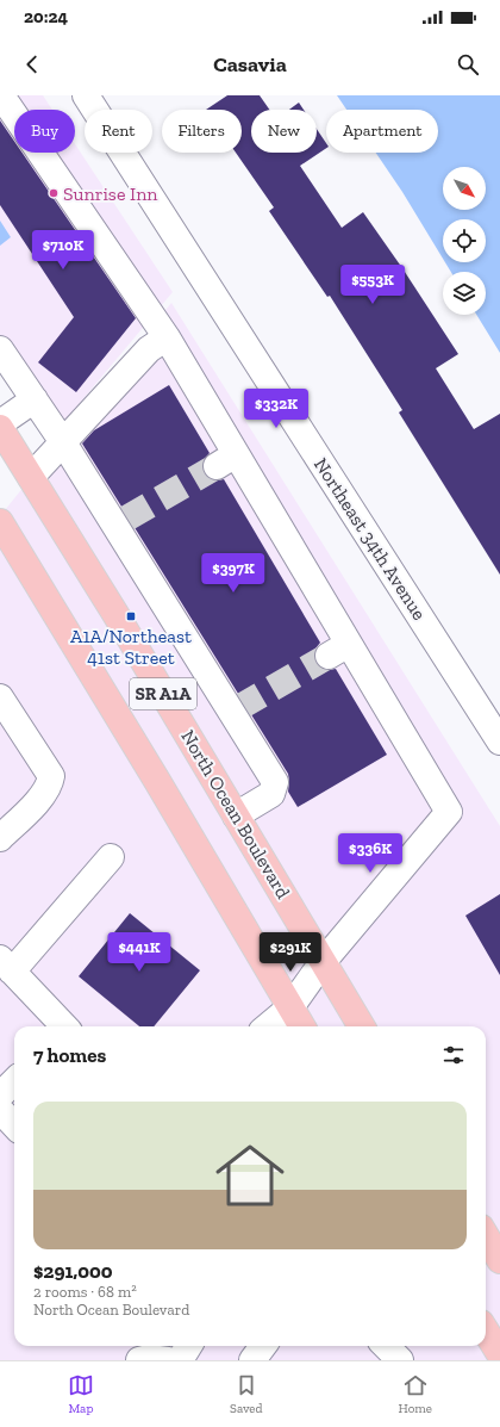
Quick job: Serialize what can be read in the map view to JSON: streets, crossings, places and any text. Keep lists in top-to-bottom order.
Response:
{
  "streets": {
    "main road": ["SR A1A", "North Ocean Boulevard"],
    "street": ["Northeast 34th Avenue"]
  },
  "places": {
    "other": ["Sunrise Inn"],
    "transit": ["A1A/Northeast 41st Street"]
  },
  "north": "bottom right",
  "page": {
    "status": "20:24",
    "header": "Casavia",
    "chip": [
      "Buy",
      "Rent",
      "Filters",
      "New",
      "Apartment"
    ],
    "price": [
      "$710K",
      "$553K",
      "$332K",
      "$397K",
      "$336K",
      "$441K",
      "$291K"
    ],
    "heading": "7 homes",
    "list": [
      {
        "name": "$291,000",
        "note": "2 rooms · 68 m² · North Ocean Boulevard"
      }
    ],
    "tabs": ["Map", "Saved", "Home"]
  }
}
